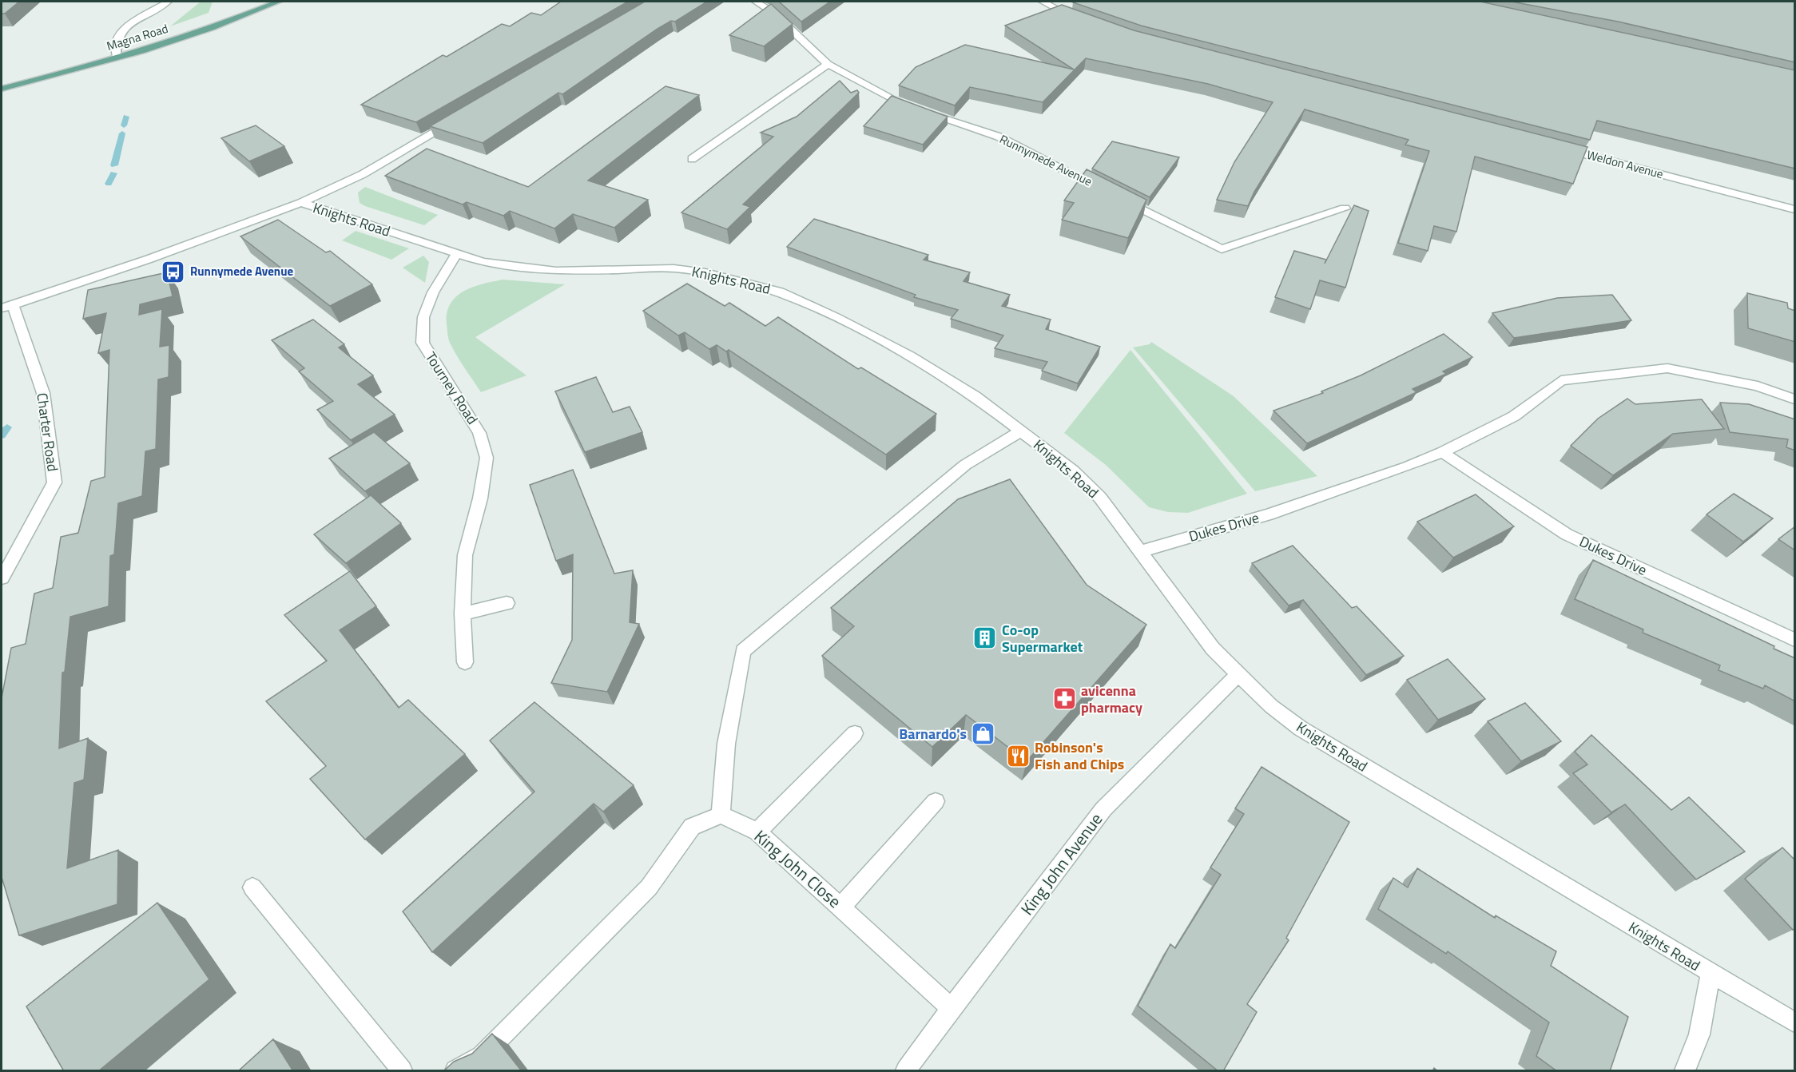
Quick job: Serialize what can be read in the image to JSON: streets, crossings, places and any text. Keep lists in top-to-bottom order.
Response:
{
  "streets": {
    "main road": ["Magna Road"],
    "street": [
      "Runnymede Avenue",
      "Weldon Avenue",
      "Knights Road",
      "Tourney Road",
      "Charter Road",
      "Dukes Drive",
      "King John Avenue",
      "King John Close"
    ]
  },
  "crossings": [
    ["Knights Road", "Tourney Road"],
    ["Knights Road", "Dukes Drive"],
    ["Knights Road", "King John Avenue"],
    ["King John Avenue", "King John Close"]
  ],
  "places": {
    "bus stop": ["Runnymede Avenue"],
    "building": ["Co-op Supermarket"],
    "pharmacy": ["avicenna pharmacy"],
    "shop": ["Barnardo's"],
    "restaurant": ["Robinson's Fish and Chips"]
  }
}
